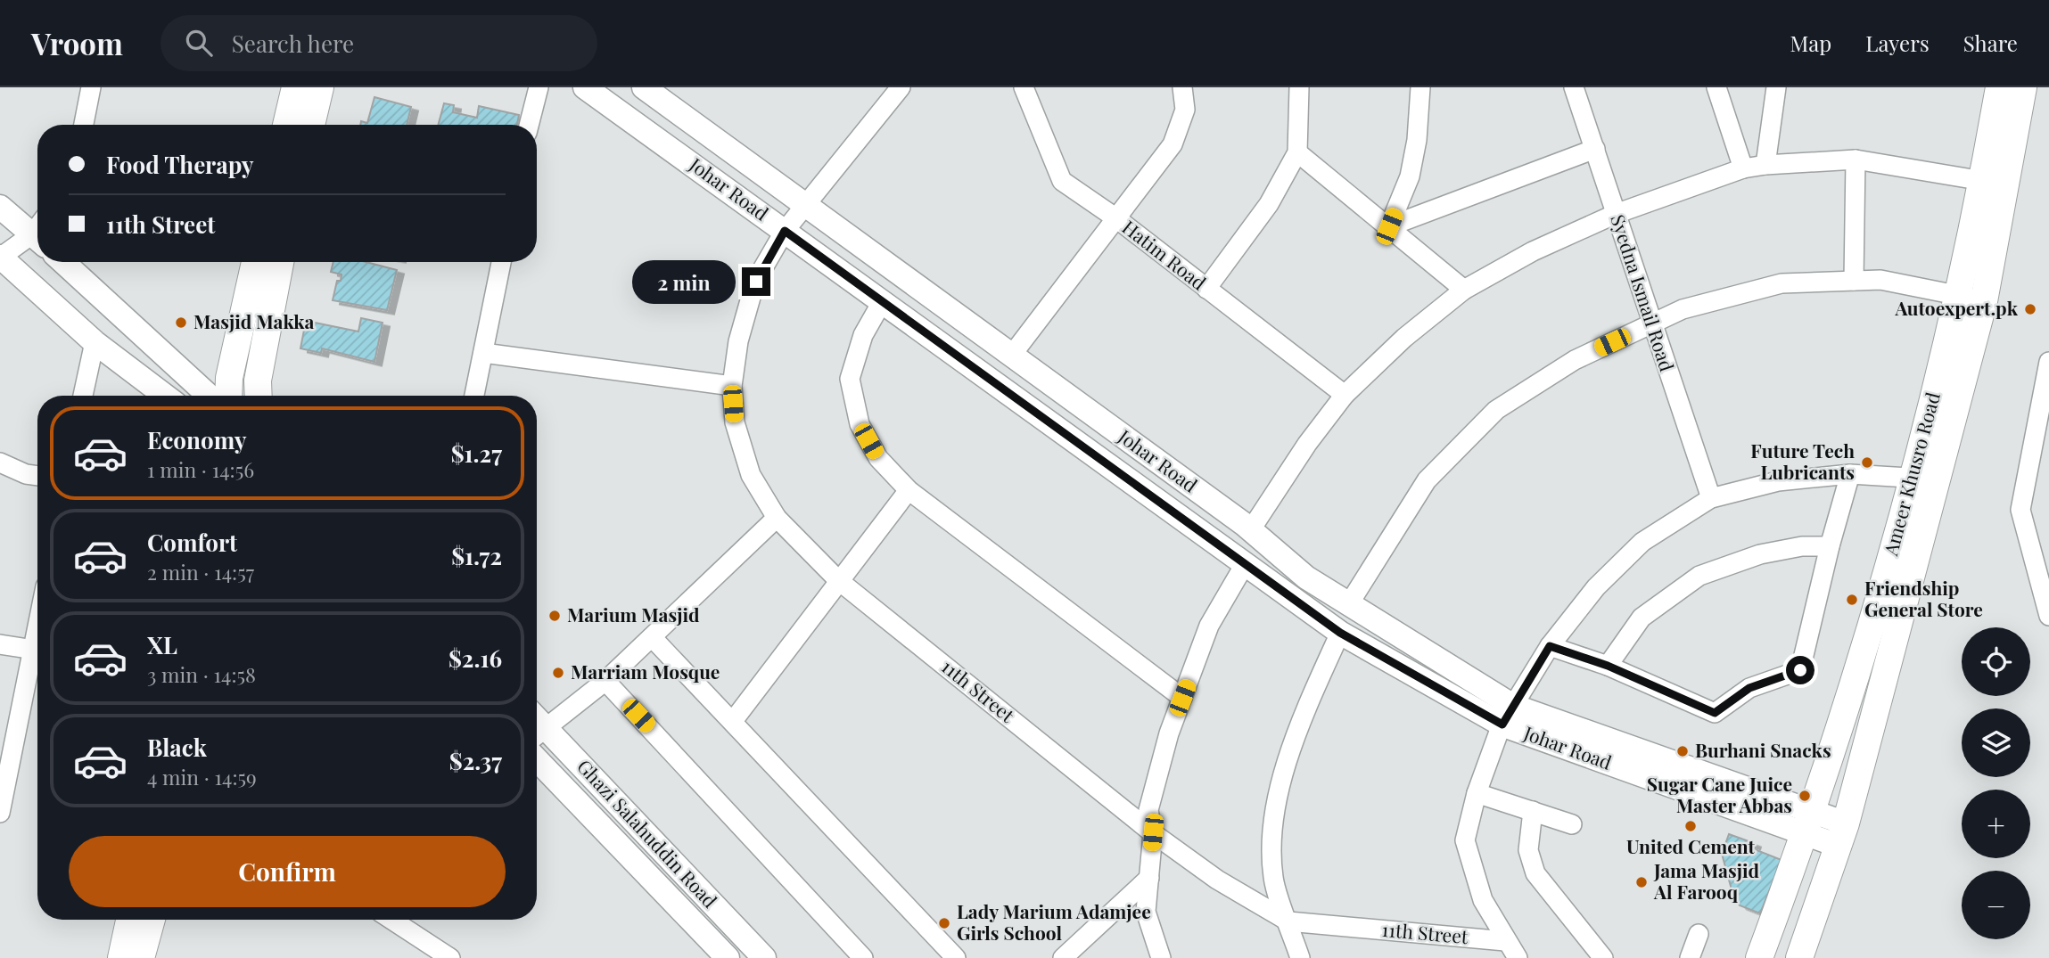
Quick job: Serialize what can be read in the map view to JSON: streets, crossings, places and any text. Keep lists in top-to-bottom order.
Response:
{
  "streets": {
    "main road": ["Ameer Khusro Road"],
    "street": [
      "Johar Road",
      "Hatim Road",
      "Syedna Ismail Road",
      "11th Street",
      "Ghazi Salahuddin Road"
    ]
  },
  "crossings": [
    ["Johar Road", "Ameer Khusro Road"],
    ["Johar Road", "11th Street"]
  ],
  "places": [
    "Autoexpert.pk",
    "Masjid Makka",
    "Future Tech Lubricants",
    "Friendship General Store",
    "Marium Masjid",
    "Marriam Mosque",
    "Burhani Snacks",
    "Sugar Cane Juice Master Abbas",
    "United Cement",
    "Jama Masjid Al Farooq",
    "Lady Marium Adamjee Girls School"
  ],
  "page": {
    "header": "Vroom",
    "search": "Search here",
    "nav": ["Map", "Layers", "Share"],
    "banner": ["Food Therapy", "11th Street"],
    "bubble": "2 min",
    "list": [
      {
        "name": "Economy",
        "note": "1 min · 14:56",
        "value": "$1.27"
      },
      {
        "name": "Comfort",
        "note": "2 min · 14:57",
        "value": "$1.72"
      },
      {
        "name": "XL",
        "note": "3 min · 14:58",
        "value": "$2.16"
      },
      {
        "name": "Black",
        "note": "4 min · 14:59",
        "value": "$2.37"
      }
    ],
    "map_buttons": ["+", "−"],
    "buttons": "Confirm"
  }
}
